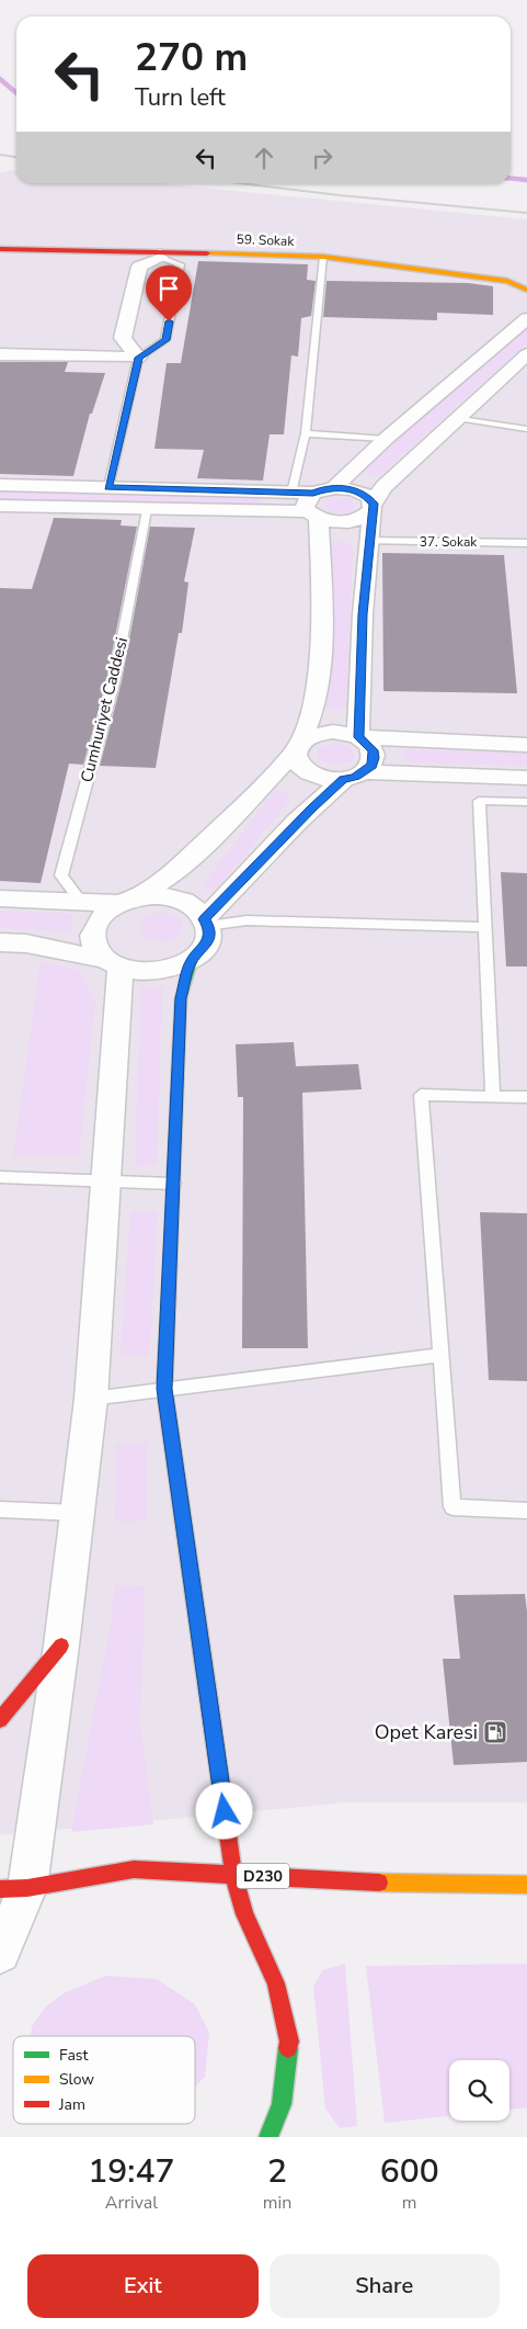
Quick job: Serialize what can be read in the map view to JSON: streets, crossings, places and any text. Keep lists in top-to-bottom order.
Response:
{
  "streets": {
    "main road": ["59. Sokak", "D230"],
    "lane": ["37. Sokak", "Cumhuriyet Caddesi"]
  },
  "places": {
    "fuel station": ["Opet Karesi"]
  },
  "legend": ["Fast", "Slow", "Jam"],
  "page": {
    "turn": ["270 m", "Turn left"],
    "eta": [
      "19:47",
      "Arrival",
      "2",
      "min",
      "600",
      "m"
    ],
    "buttons": ["Exit", "Share"]
  }
}
